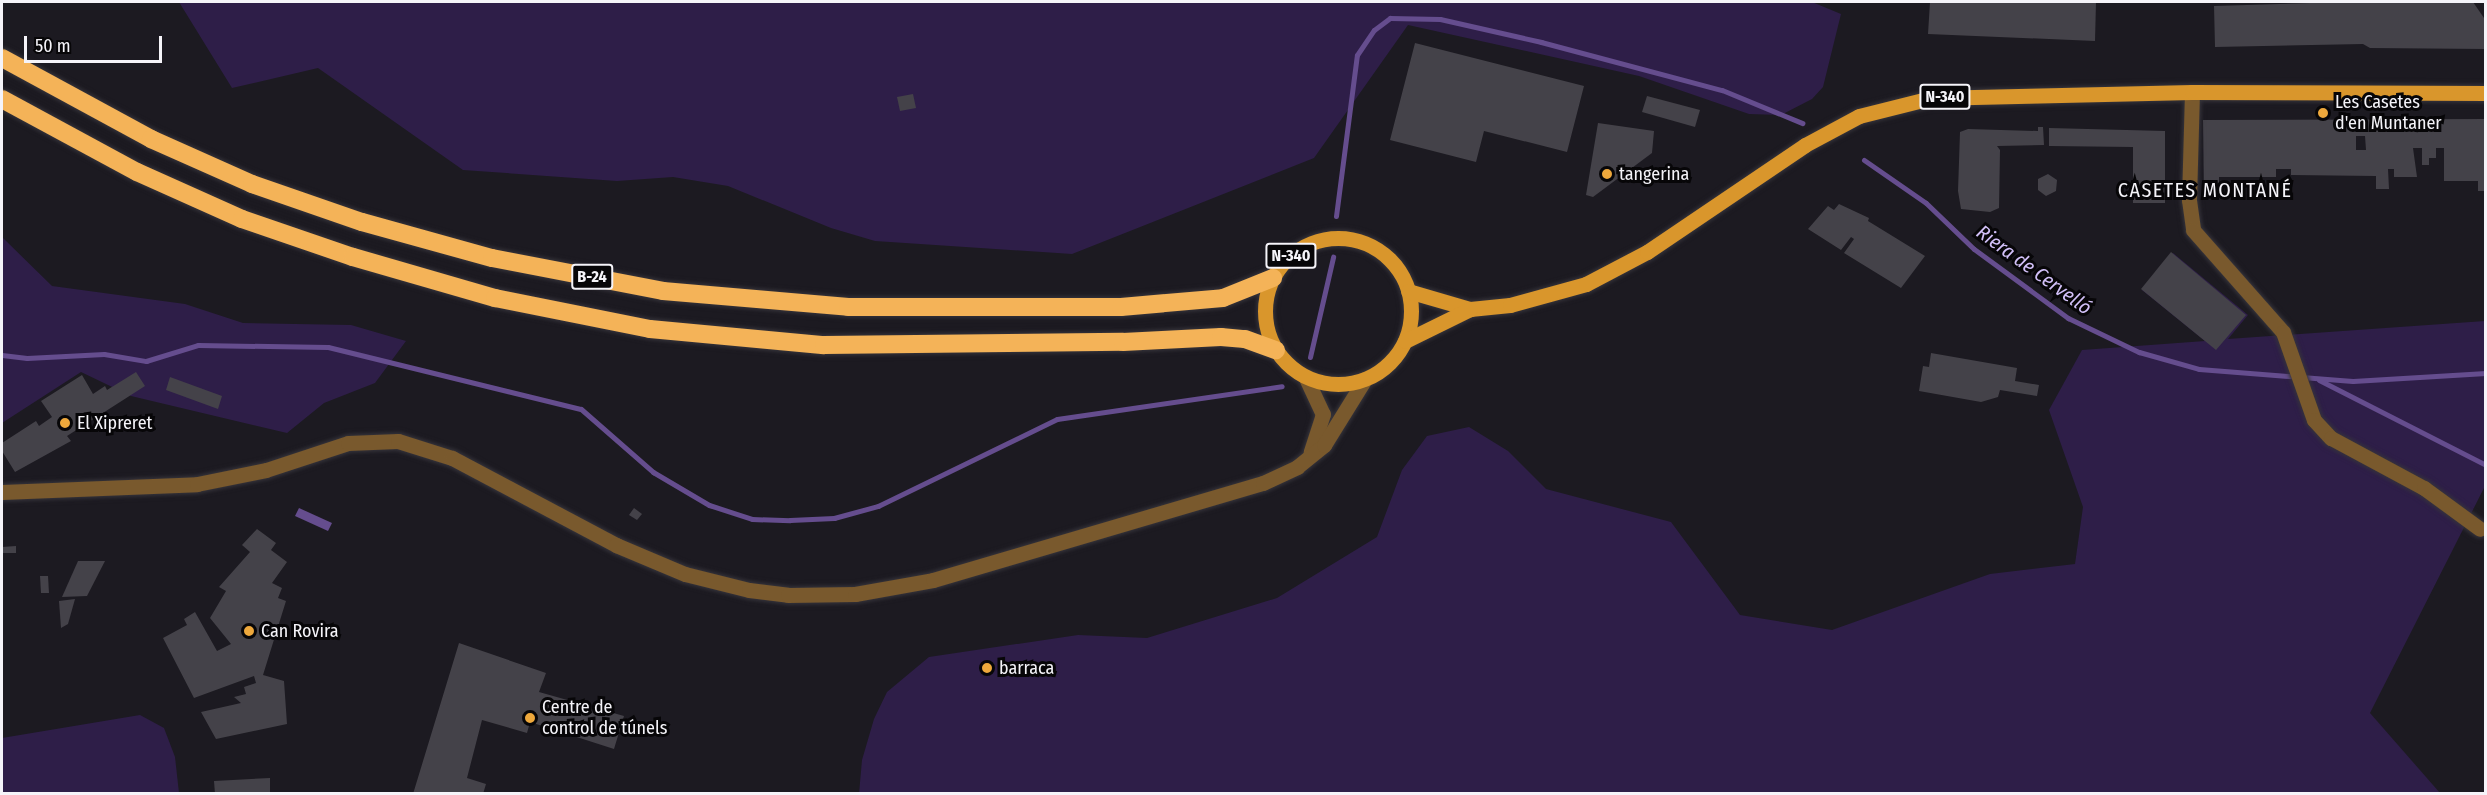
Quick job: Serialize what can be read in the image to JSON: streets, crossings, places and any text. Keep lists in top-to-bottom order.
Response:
{
  "streets": {
    "highway": ["B-24"],
    "main road": ["N-340"]
  },
  "crossings": [
    ["N-340", "B-24"]
  ],
  "districts": ["CASETES MONTANÉ"],
  "water": ["Riera de Cervelló"],
  "places": [
    "Les Casetes d'en Muntaner",
    "tangerina",
    "El Xipreret",
    "Can Rovira",
    "barraca",
    "Centre de control de túnels"
  ],
  "scale_bar": "50 m"
}
